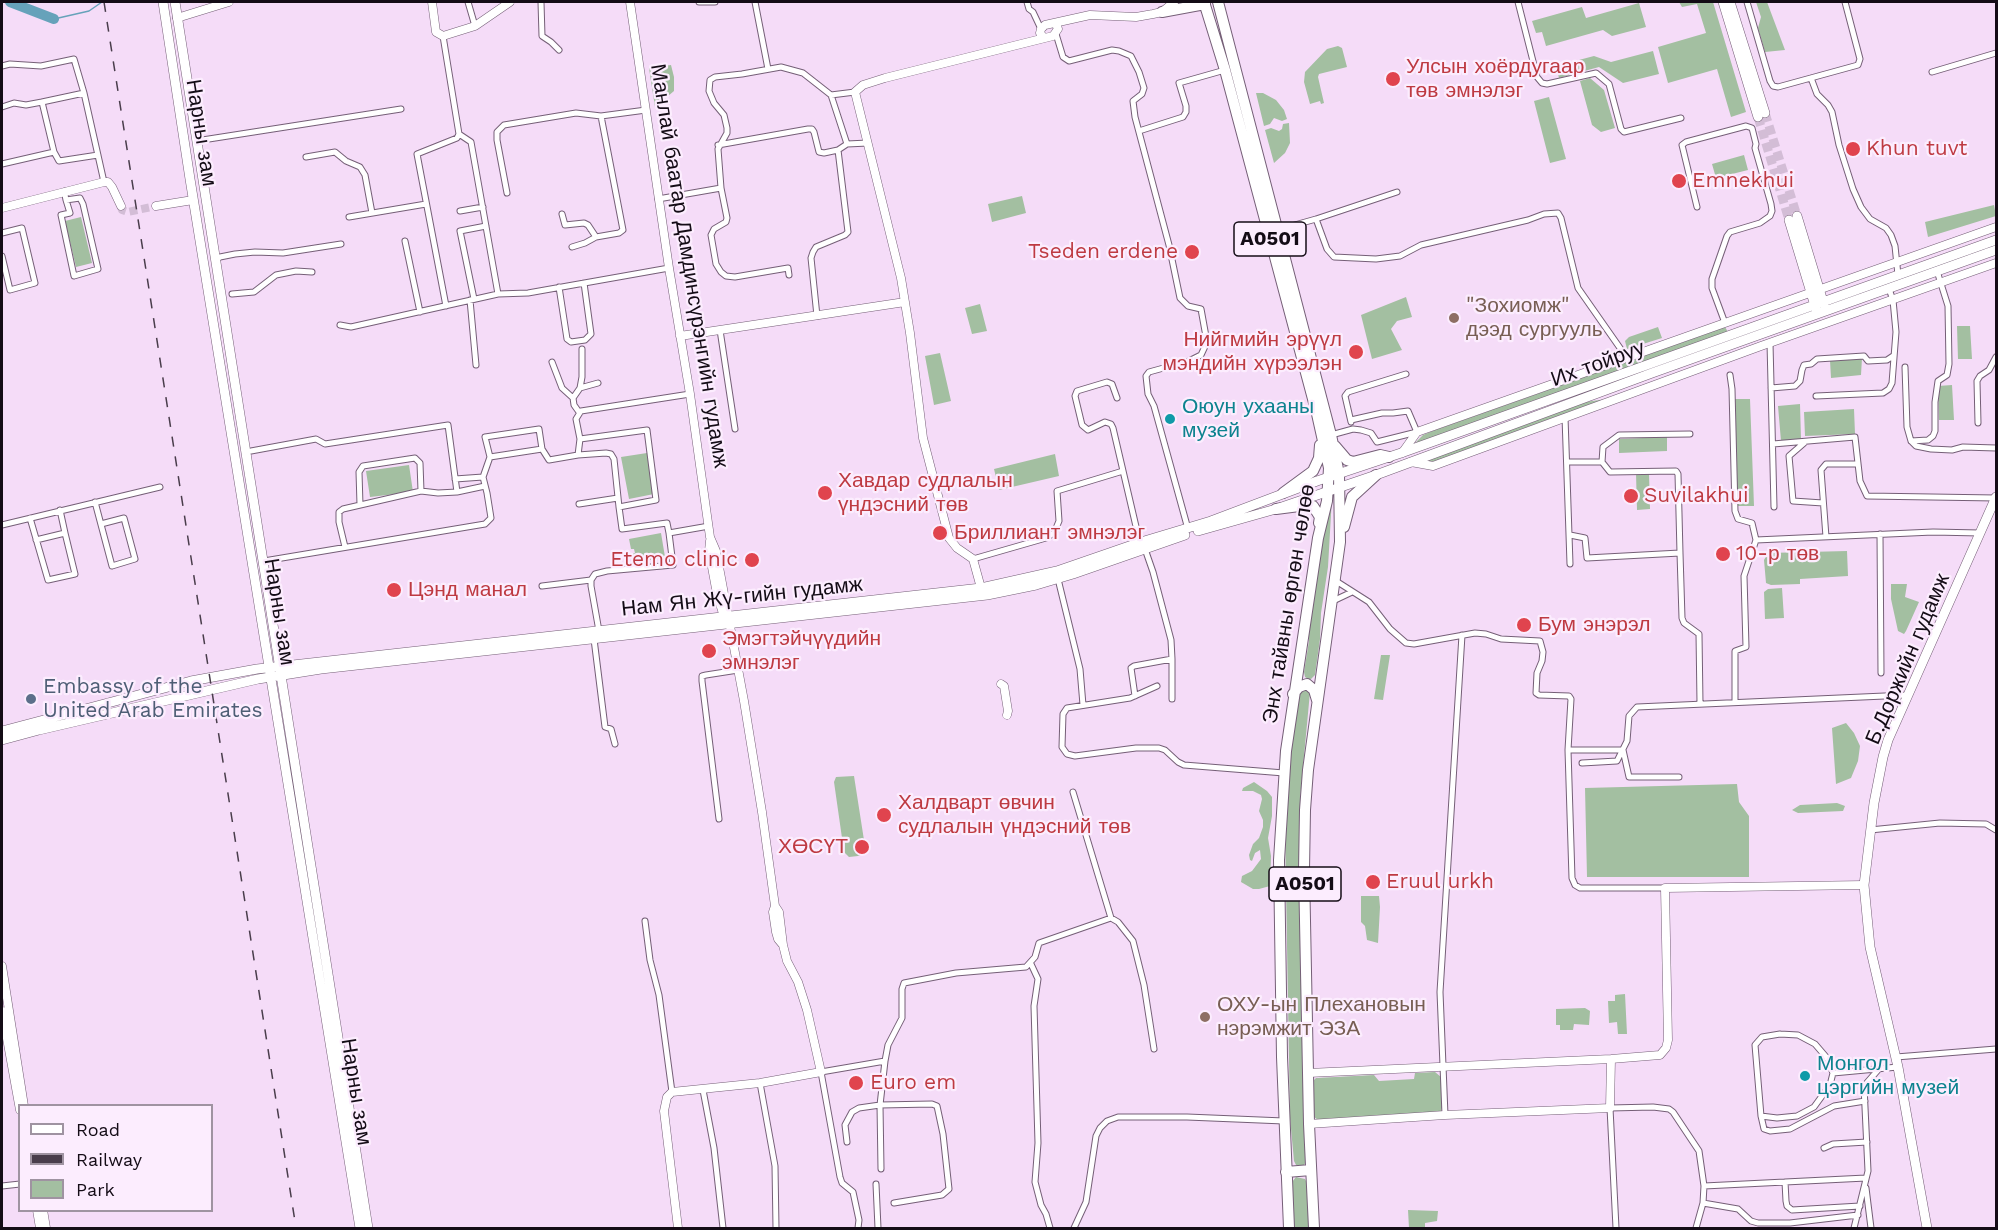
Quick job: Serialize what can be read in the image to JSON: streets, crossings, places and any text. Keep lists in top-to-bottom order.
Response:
{
  "streets": {
    "highway": ["A0501", "Энх тайвны өргөн чөлөө"],
    "main road": [
      "Нарны зам",
      "Их тойруу",
      "Нам Ян Жү-гийн гудамж",
      "Б.Доржийн гудамж"
    ],
    "street": ["Манлай баатар Дамдинсүрэнгийн гудамж"]
  },
  "crossings": [
    ["Нарны зам", "Нам Ян Жү-гийн гудамж"],
    ["Манлай баатар Дамдинсүрэнгийн гудамж", "Нам Ян Жү-гийн гудамж"],
    ["Их тойруу", "Нам Ян Жү-гийн гудамж"],
    ["Их тойруу", "Энх тайвны өргөн чөлөө"]
  ],
  "places": [
    "Улсын хоёрдугаар төв эмнэлэг",
    "Khun tuvt",
    "Emnekhui",
    "Tseden erdene",
    "\"Зохиомж\" дээд сургууль",
    "Нийгмийн эрүүл мэндийн хүрээлэн",
    "Оюун ухааны музей",
    "Хавдар судлалын үндэсний төв",
    "Suvilakhui",
    "Бриллиант эмнэлэг",
    "10-р төв",
    "Etemo clinic",
    "Цэнд манал",
    "Бум энэрэл",
    "Эмэгтэйчүүдийн эмнэлэг",
    "Embassy of the United Arab Emirates",
    "Халдварт өвчин судлалын үндэсний төв",
    "ХӨСҮТ",
    "Eruul urkh",
    "ОХУ-ын Плехановын нэрэмжит ЭЗА",
    "Монгол цэргийн музей",
    "Euro em"
  ],
  "legend": ["Road", "Railway", "Park"]
}
